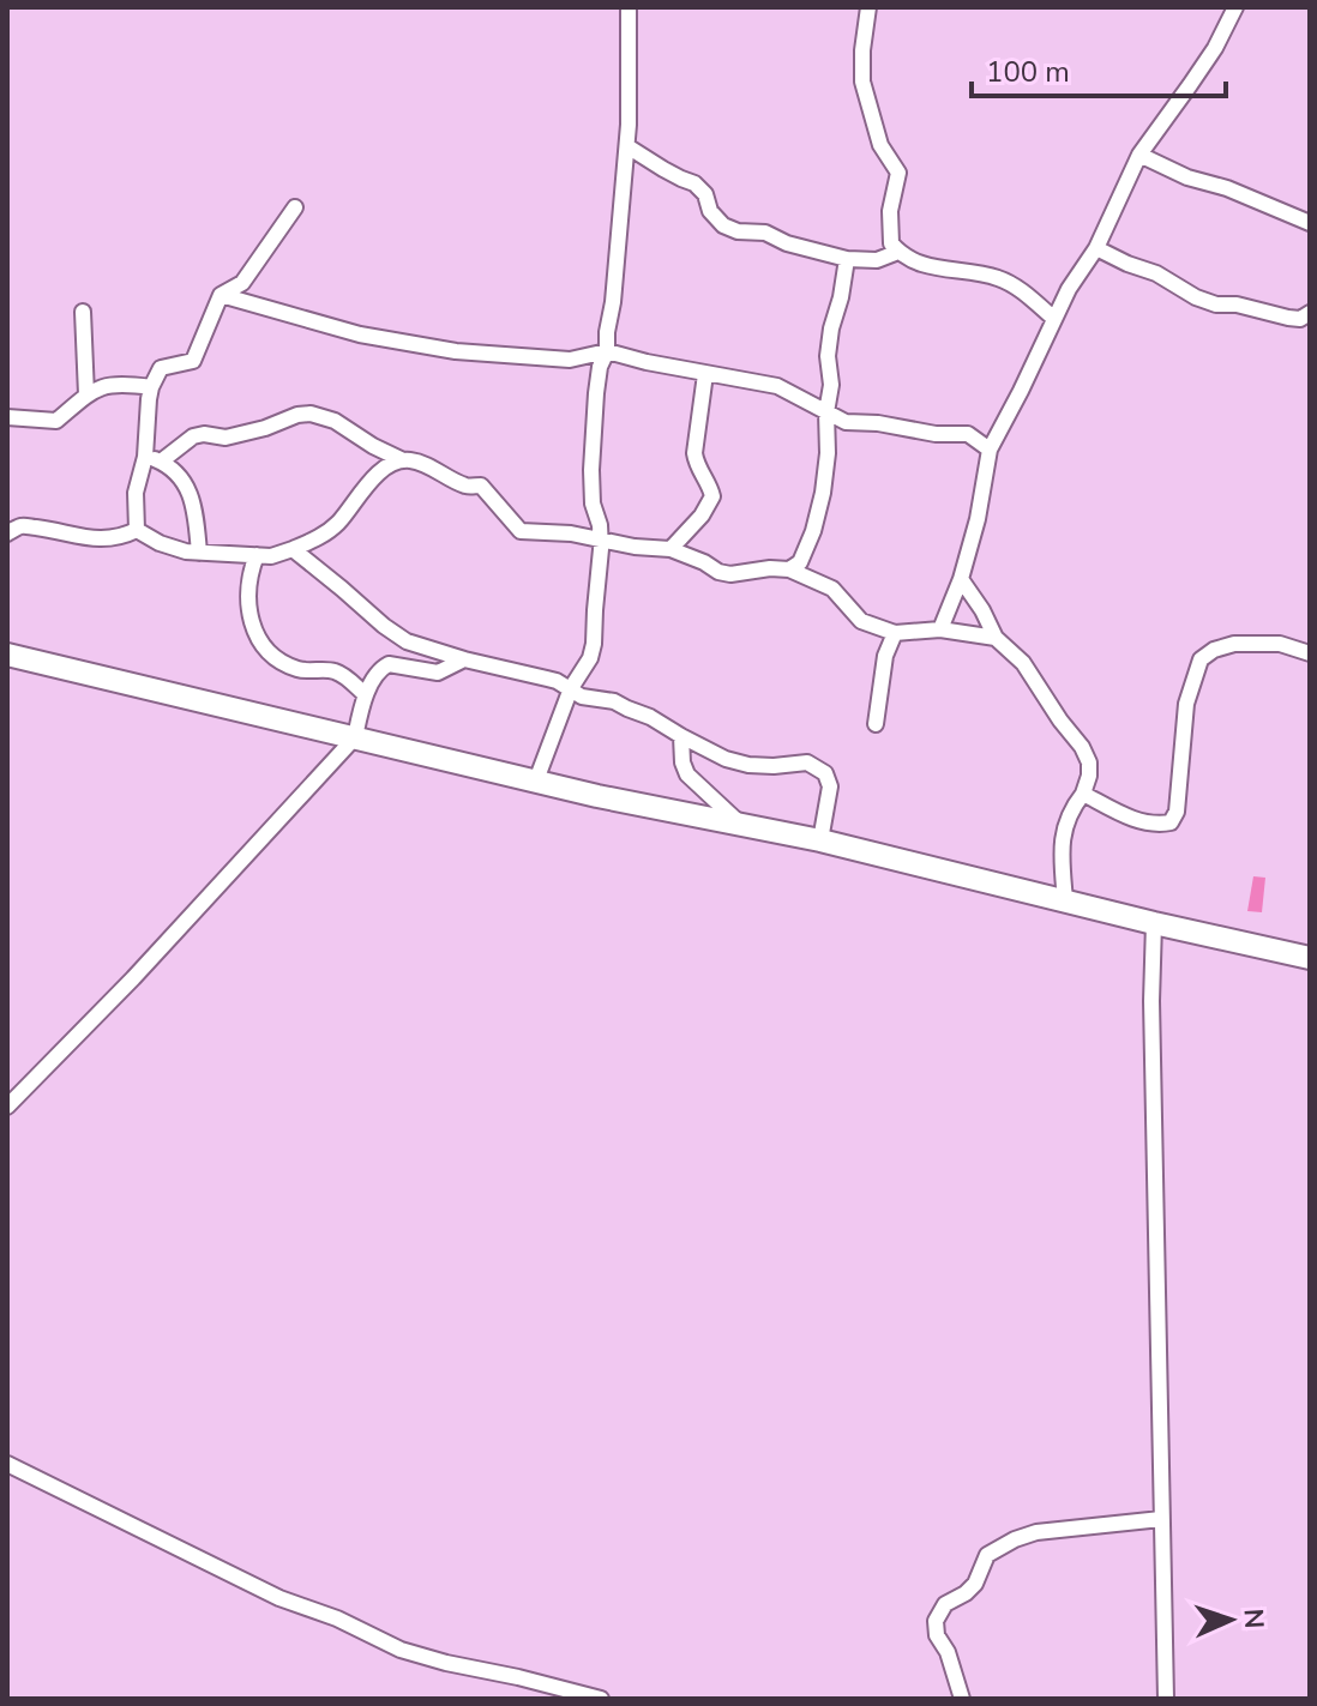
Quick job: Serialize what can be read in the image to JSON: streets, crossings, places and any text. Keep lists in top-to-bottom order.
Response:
{
  "scale_bar": "100 m",
  "north": "right"
}
